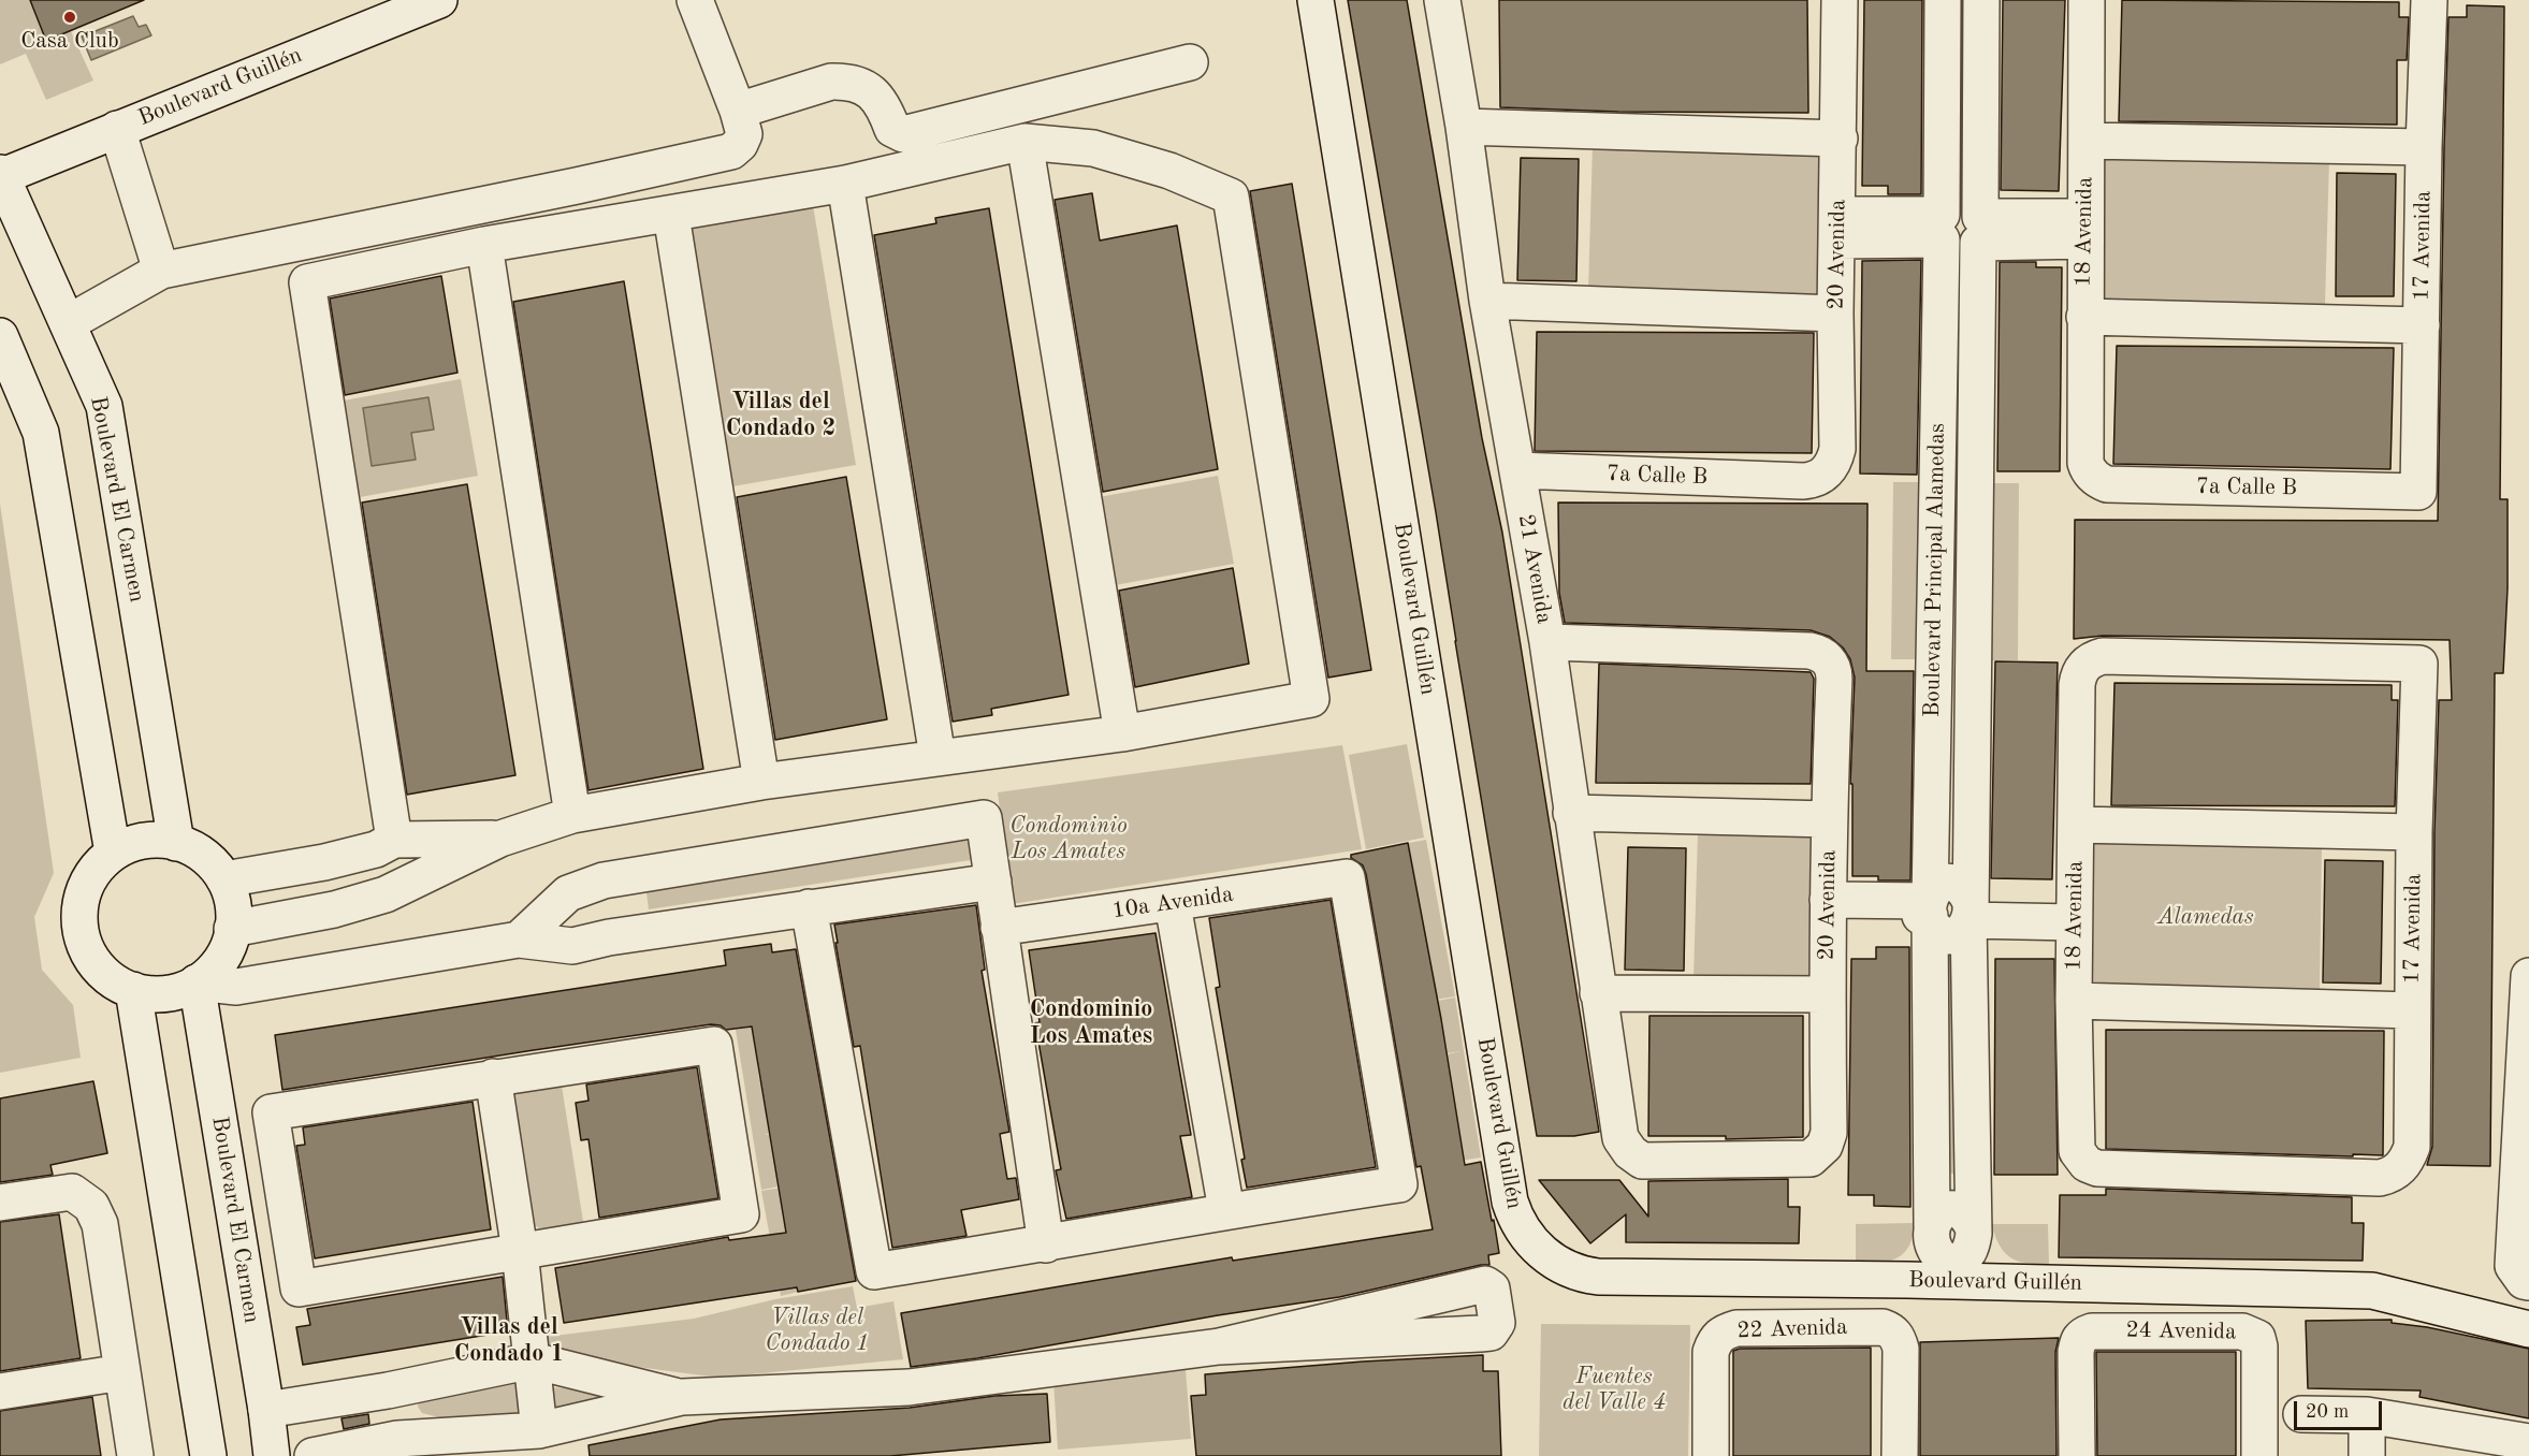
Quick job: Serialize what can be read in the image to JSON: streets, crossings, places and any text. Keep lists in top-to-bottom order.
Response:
{
  "streets": {
    "street": [
      "Boulevard Guillén",
      "18 Avenida",
      "17 Avenida",
      "20 Avenida",
      "7a Calle B",
      "Boulevard El Carmen",
      "21 Avenida",
      "Boulevard Principal Alamedas",
      "10a Avenida",
      "22 Avenida",
      "24 Avenida"
    ]
  },
  "crossings": [
    ["Boulevard Guillén", "Boulevard El Carmen"],
    ["Boulevard Guillén", "Boulevard Principal Alamedas"],
    ["18 Avenida", "17 Avenida"],
    ["18 Avenida", "7a Calle B"],
    ["17 Avenida", "7a Calle B"],
    ["20 Avenida", "7a Calle B"],
    ["20 Avenida", "21 Avenida"],
    ["7a Calle B", "21 Avenida"]
  ],
  "districts": ["Villas del Condado 2", "Condominio Los Amates", "Villas del Condado 1"],
  "parks": [
    "Condominio Los Amates",
    "Alamedas",
    "Villas del Condado 1",
    "Fuentes del Valle 4"
  ],
  "places": ["Casa Club"],
  "scale_bar": "20 m"
}
